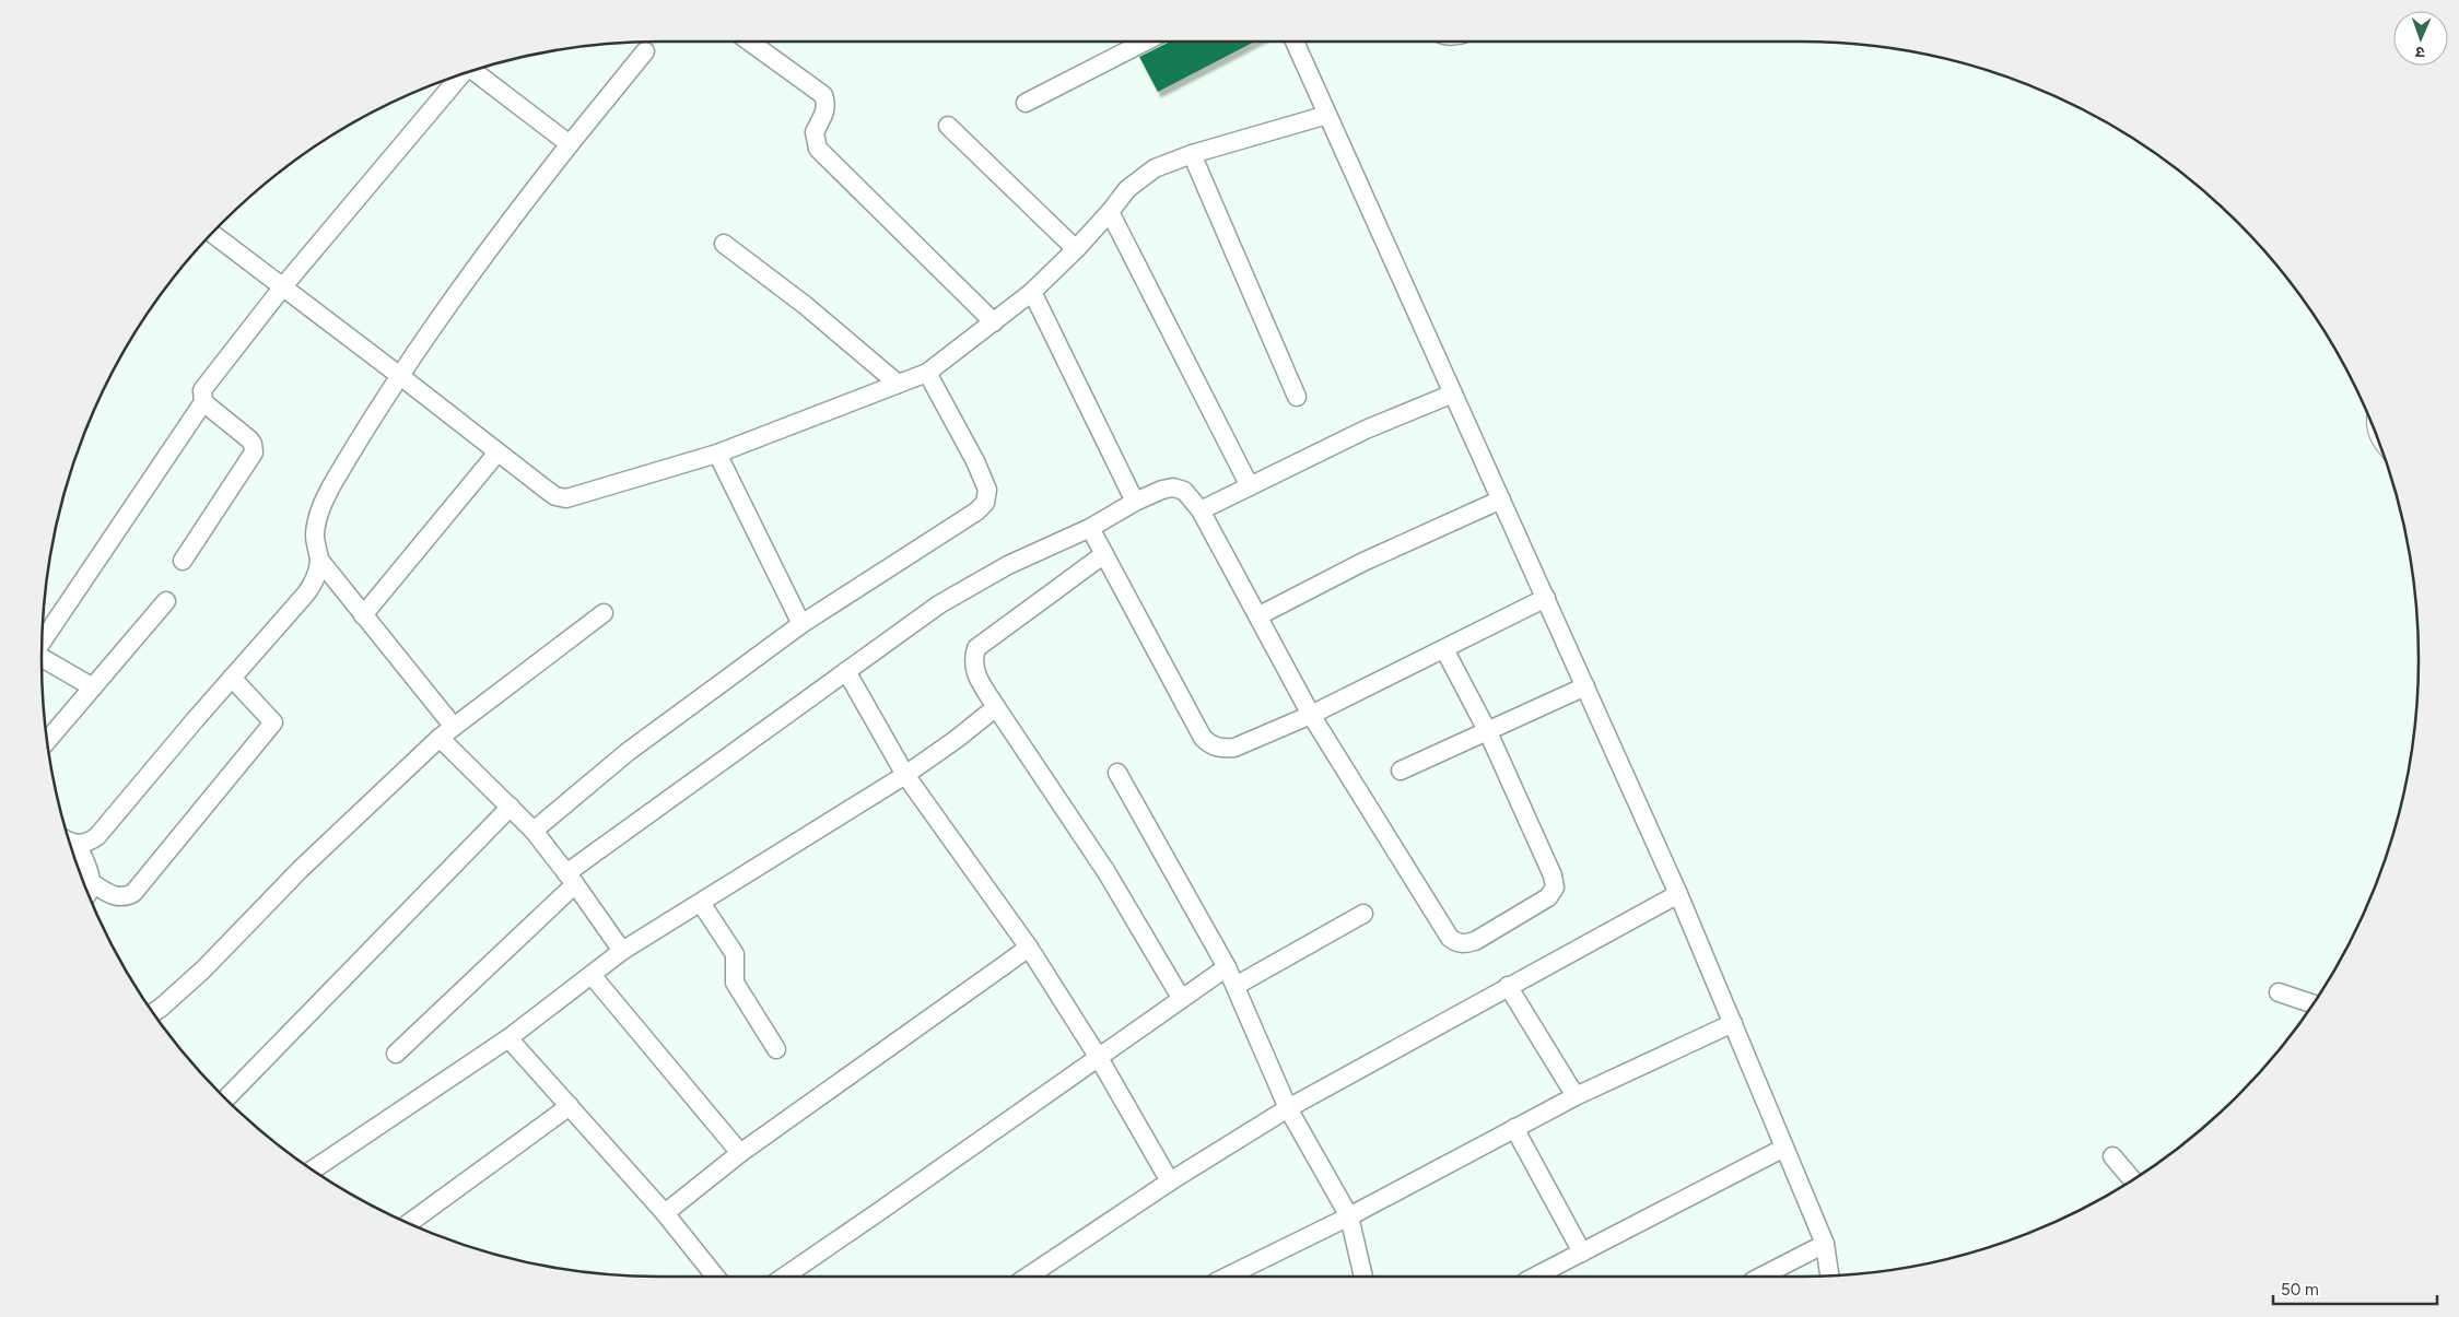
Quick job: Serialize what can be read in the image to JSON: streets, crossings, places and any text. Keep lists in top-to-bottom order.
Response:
{
  "scale_bar": "50 m",
  "north": "bottom"
}
